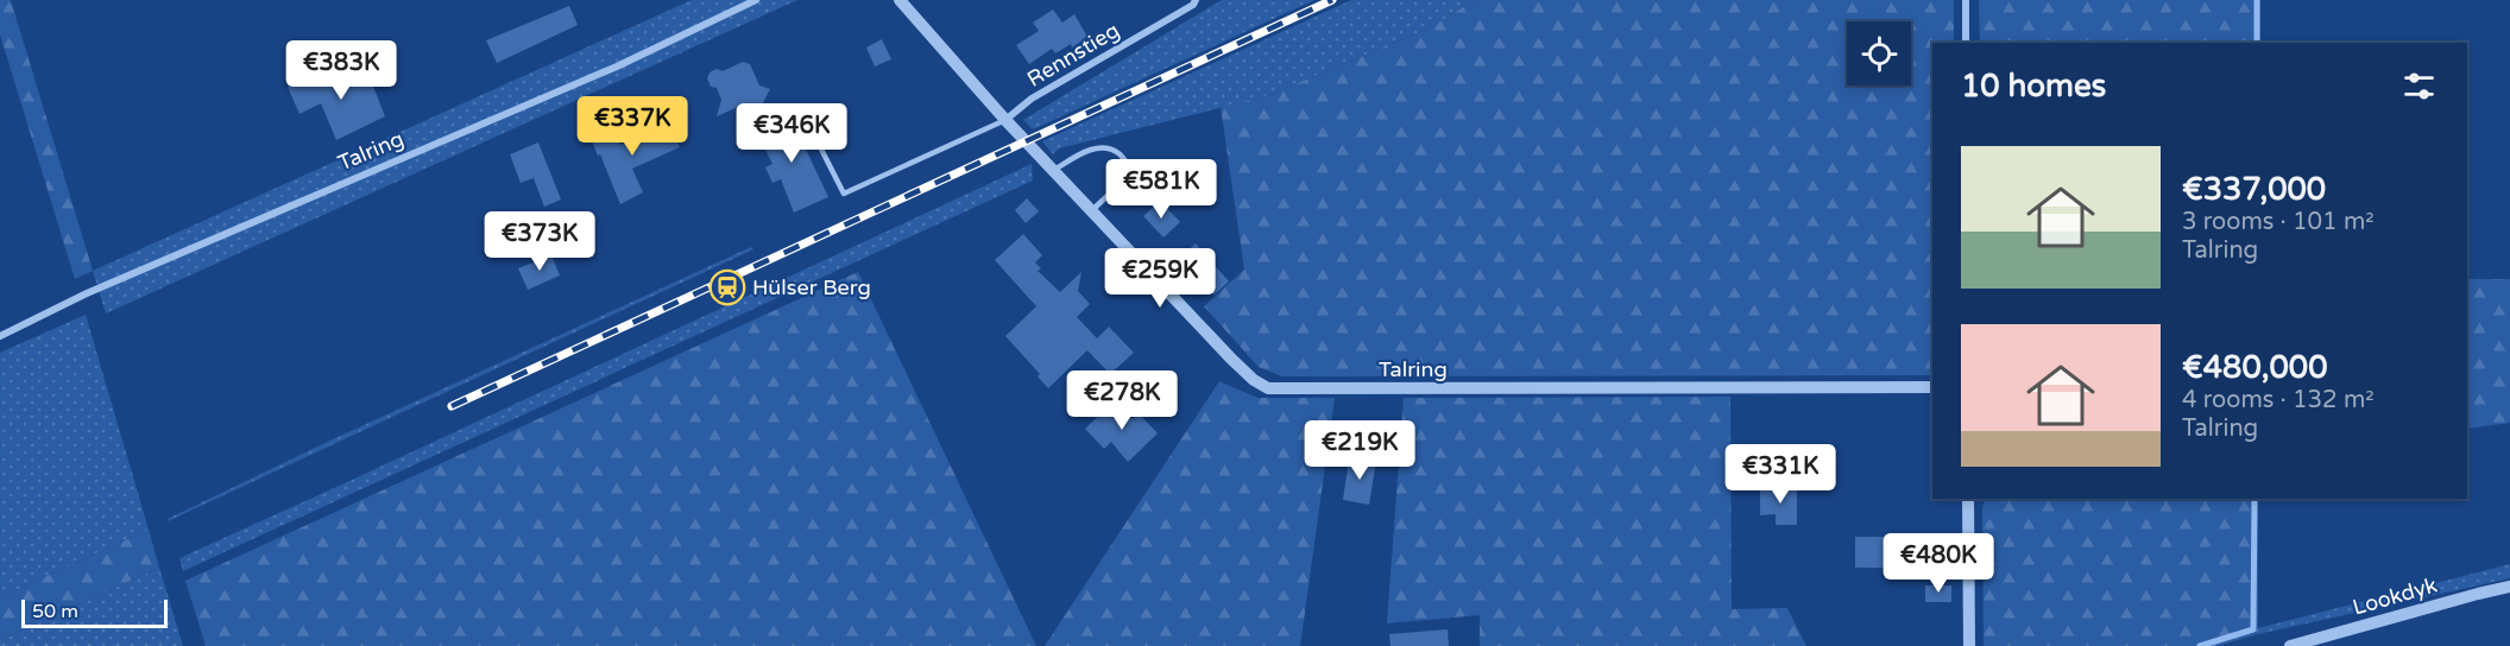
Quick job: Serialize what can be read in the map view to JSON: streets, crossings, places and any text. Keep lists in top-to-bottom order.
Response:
{
  "streets": {
    "street": ["Rennstieg", "Talring", "Lookdyk"]
  },
  "crossings": [
    ["Rennstieg", "Talring"]
  ],
  "places": {
    "station": ["Hülser Berg"]
  },
  "scale_bar": "50 m",
  "page": {
    "price": [
      "€383K",
      "€337K",
      "€346K",
      "€581K",
      "€373K",
      "€259K",
      "€278K",
      "€219K",
      "€331K",
      "€480K"
    ],
    "heading": "10 homes",
    "list": [
      {
        "name": "€337,000",
        "note": "3 rooms · 101 m² · Talring"
      },
      {
        "name": "€480,000",
        "note": "4 rooms · 132 m² · Talring"
      }
    ],
    "scale": "50 m"
  }
}
